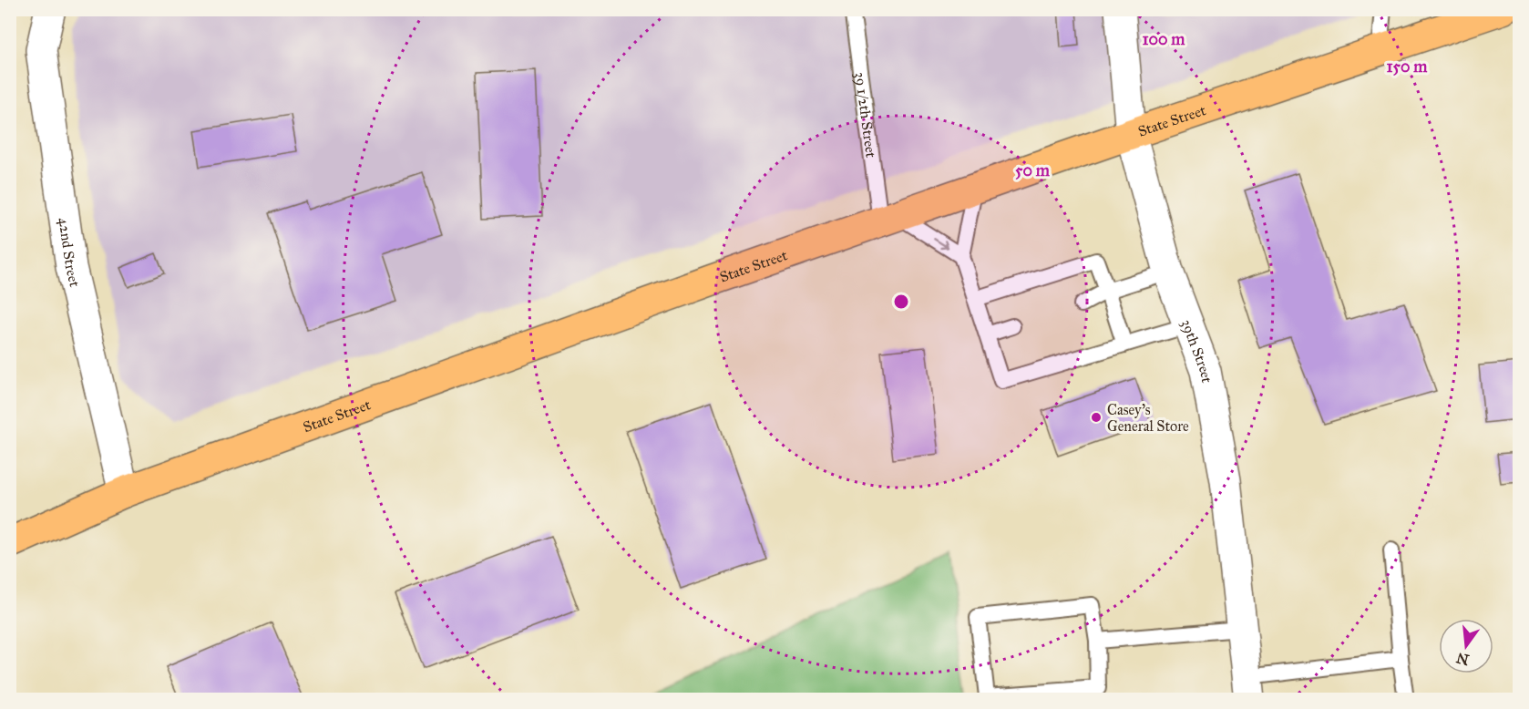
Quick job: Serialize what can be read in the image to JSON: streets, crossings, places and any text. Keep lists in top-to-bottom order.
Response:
{
  "streets": {
    "main road": ["State Street"],
    "street": ["42nd Street", "39th Street"],
    "lane": ["39 1/2th Street"]
  },
  "crossings": [
    ["39 1/2th Street", "State Street"],
    ["State Street", "42nd Street"],
    ["State Street", "39th Street"]
  ],
  "places": ["Casey's General Store"],
  "north": "bottom",
  "rings": ["100 m", "150 m", "50 m"]
}
